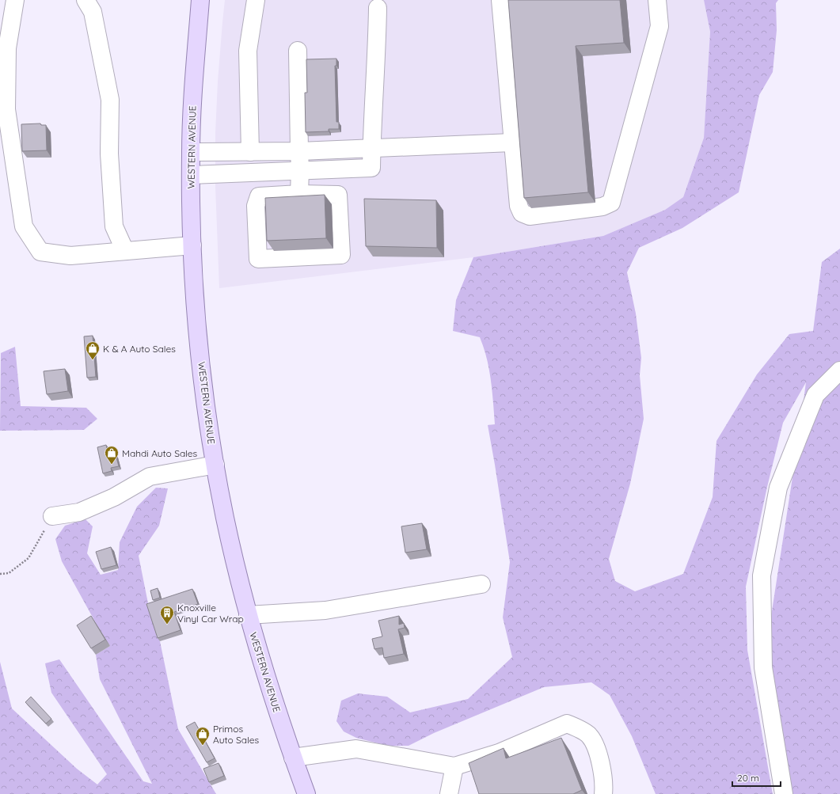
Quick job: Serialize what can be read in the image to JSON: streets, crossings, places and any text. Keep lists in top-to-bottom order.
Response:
{
  "streets": {
    "main road": ["WESTERN AVENUE"]
  },
  "places": {
    "shop": ["K & A Auto Sales", "Mahdi Auto Sales", "Primos Auto Sales"],
    "building": ["Knoxville Vinyl Car Wrap"]
  },
  "scale_bar": "20 m"
}
